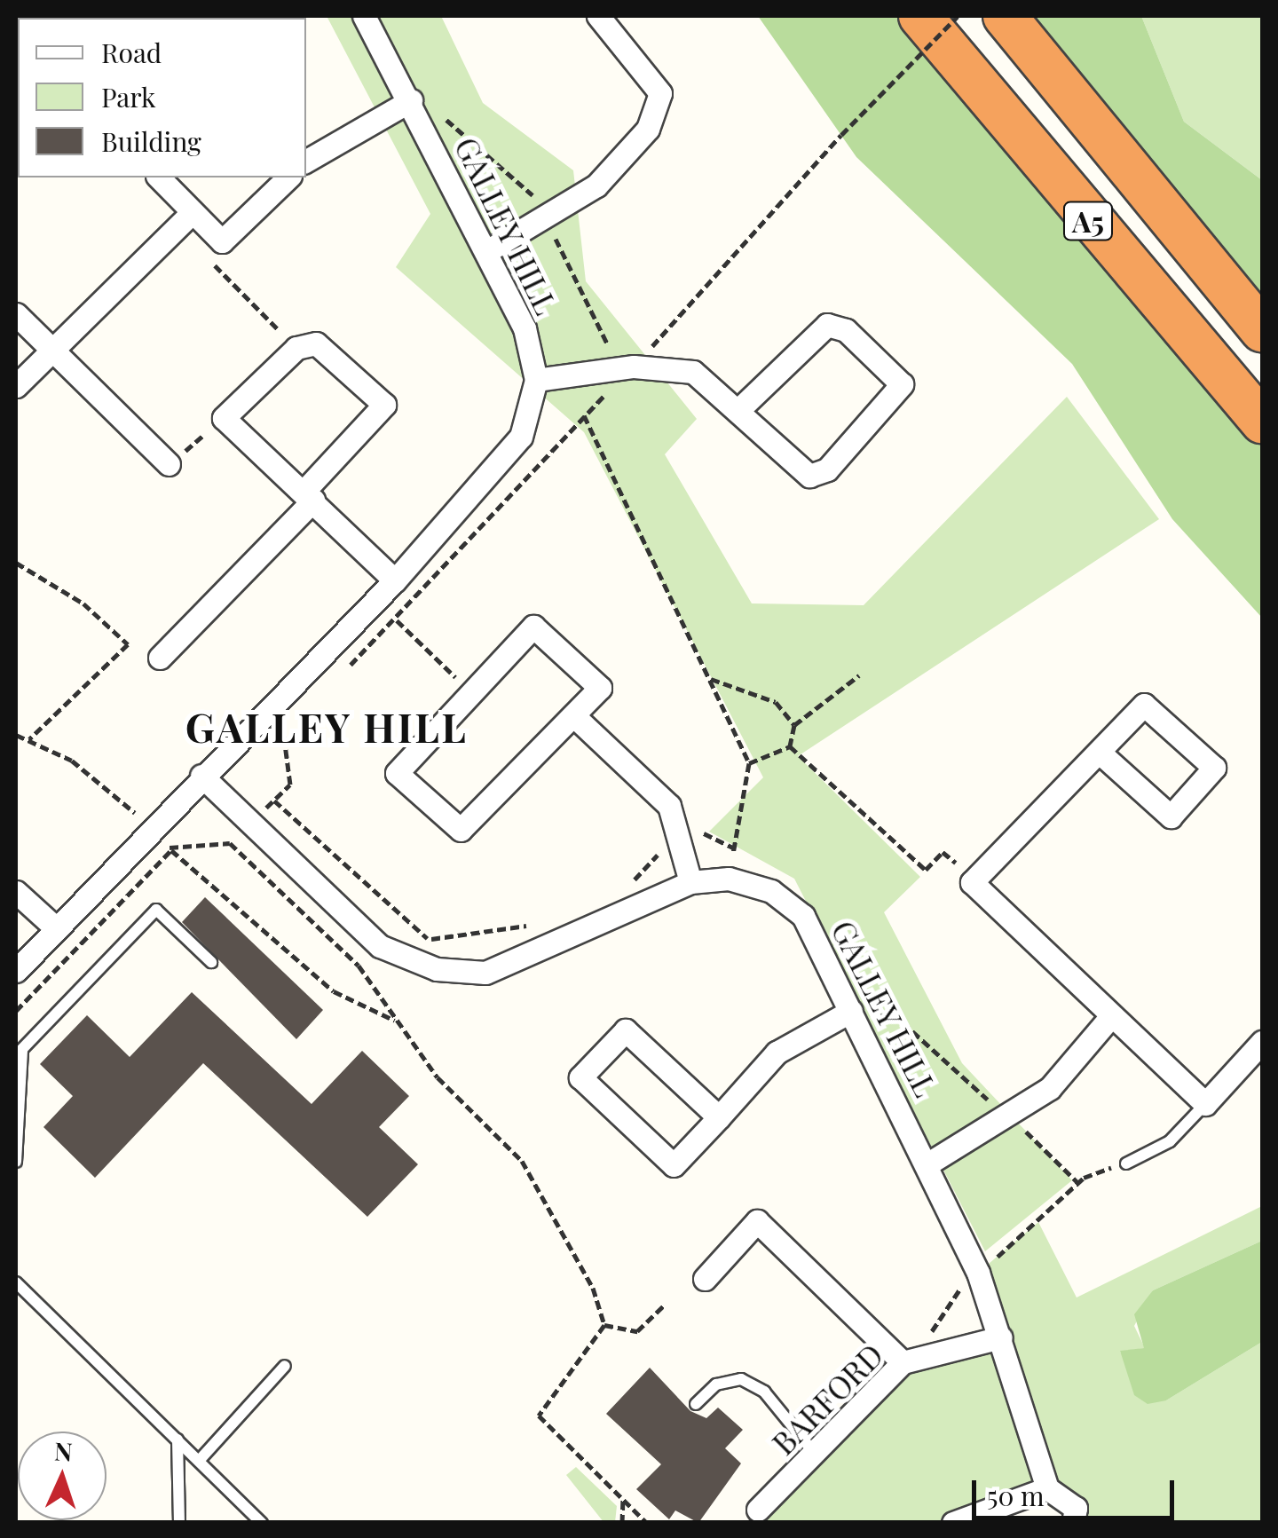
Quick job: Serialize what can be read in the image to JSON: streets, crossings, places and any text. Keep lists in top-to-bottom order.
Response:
{
  "streets": {
    "highway": ["A5"],
    "street": ["GALLEY HILL", "BARFORD"]
  },
  "crossings": [
    ["GALLEY HILL", "BARFORD"]
  ],
  "districts": ["GALLEY HILL"],
  "legend": ["Road", "Park", "Building"],
  "scale_bar": "50 m",
  "north": "top"
}
